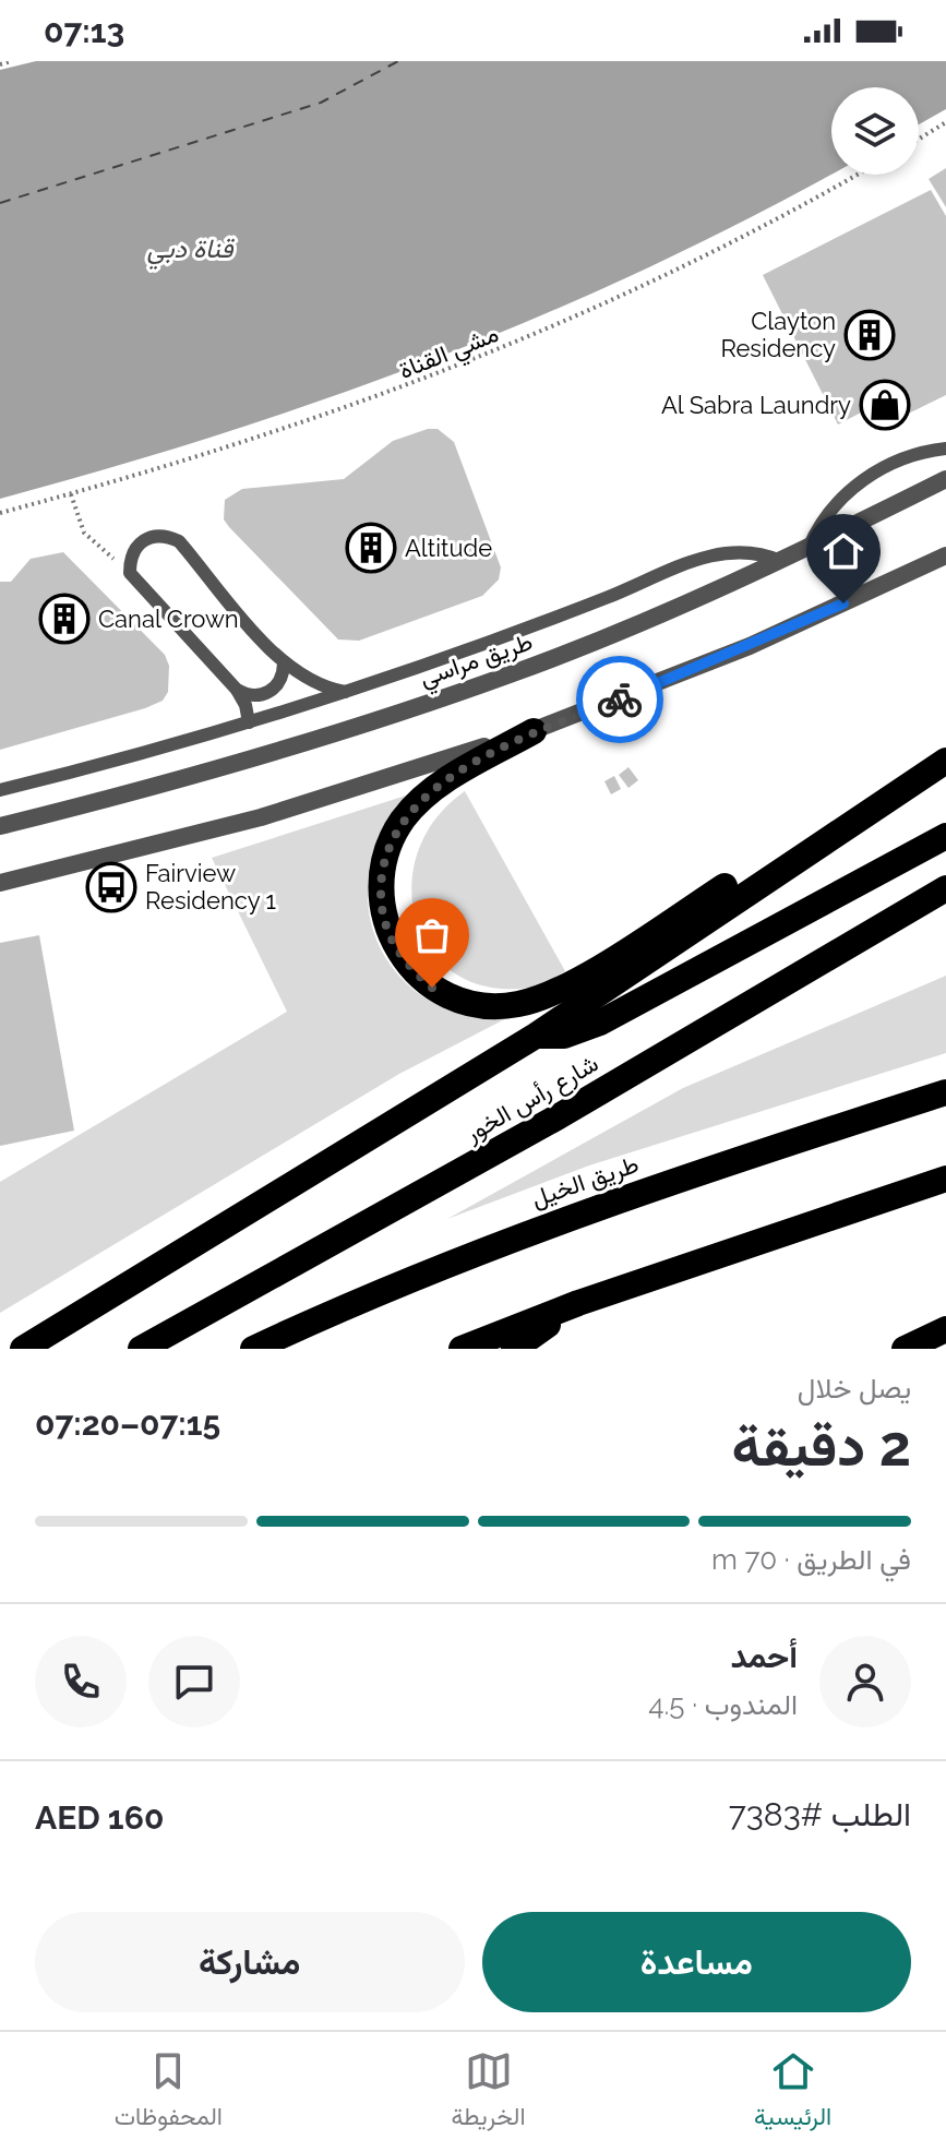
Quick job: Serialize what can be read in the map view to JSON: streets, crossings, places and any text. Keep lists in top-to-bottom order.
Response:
{
  "streets": {
    "highway": ["شارع رأس الخور", "طريق الخيل"],
    "street": ["طريق مراسي"],
    "path": ["مشي القناة"]
  },
  "water": ["قناة دبي"],
  "places": {
    "building": ["Clayton Residency", "Altitude", "Canal Crown"],
    "shop": ["Al Sabra Laundry"],
    "bus stop": ["Fairview Residency 1"]
  },
  "page": {
    "status": "07:13",
    "heading": ["2 دقيقة", "يصل خلال", "07:15–07:20"],
    "panel": [
      "أحمد",
      "المندوب · 4.5",
      "الطلب #7383",
      "AED 160"
    ],
    "bar": "في الطريق · 70 m",
    "buttons": ["مساعدة", "مشاركة"],
    "tabs": ["الرئيسية", "الخريطة", "المحفوظات"]
  }
}
